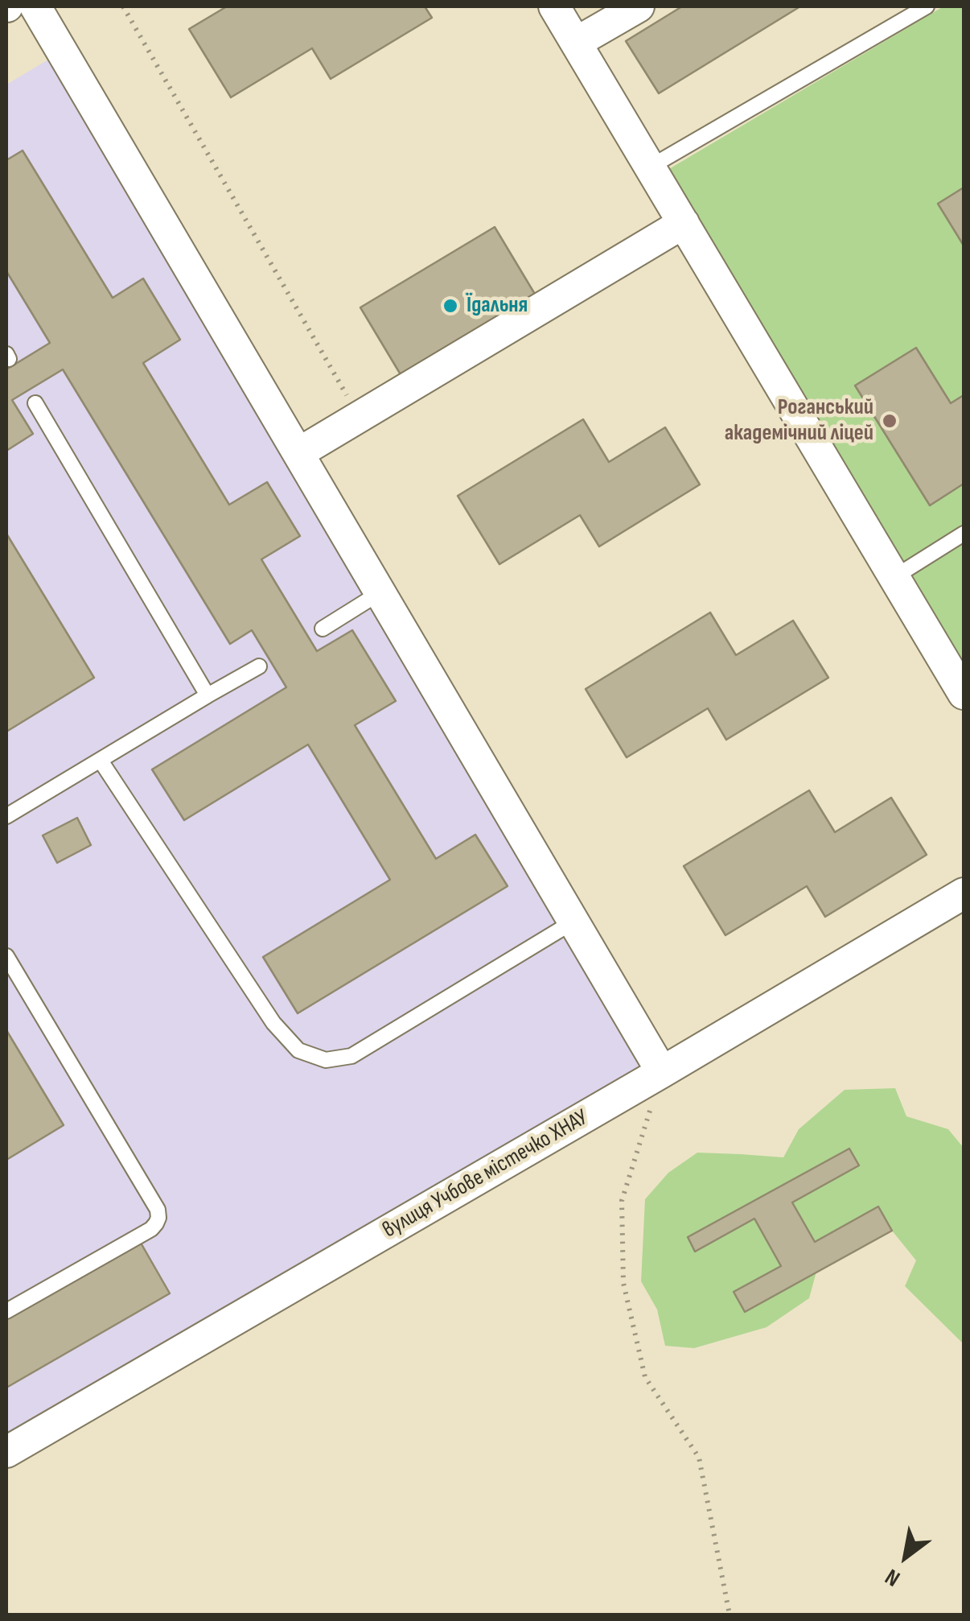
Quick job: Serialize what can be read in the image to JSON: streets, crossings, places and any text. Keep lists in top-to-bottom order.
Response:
{
  "streets": {
    "street": ["вулиця Учбове містечко ХНАУ"]
  },
  "places": ["Їдальня", "Роганський академічний ліцей"],
  "north": "bottom left"
}
